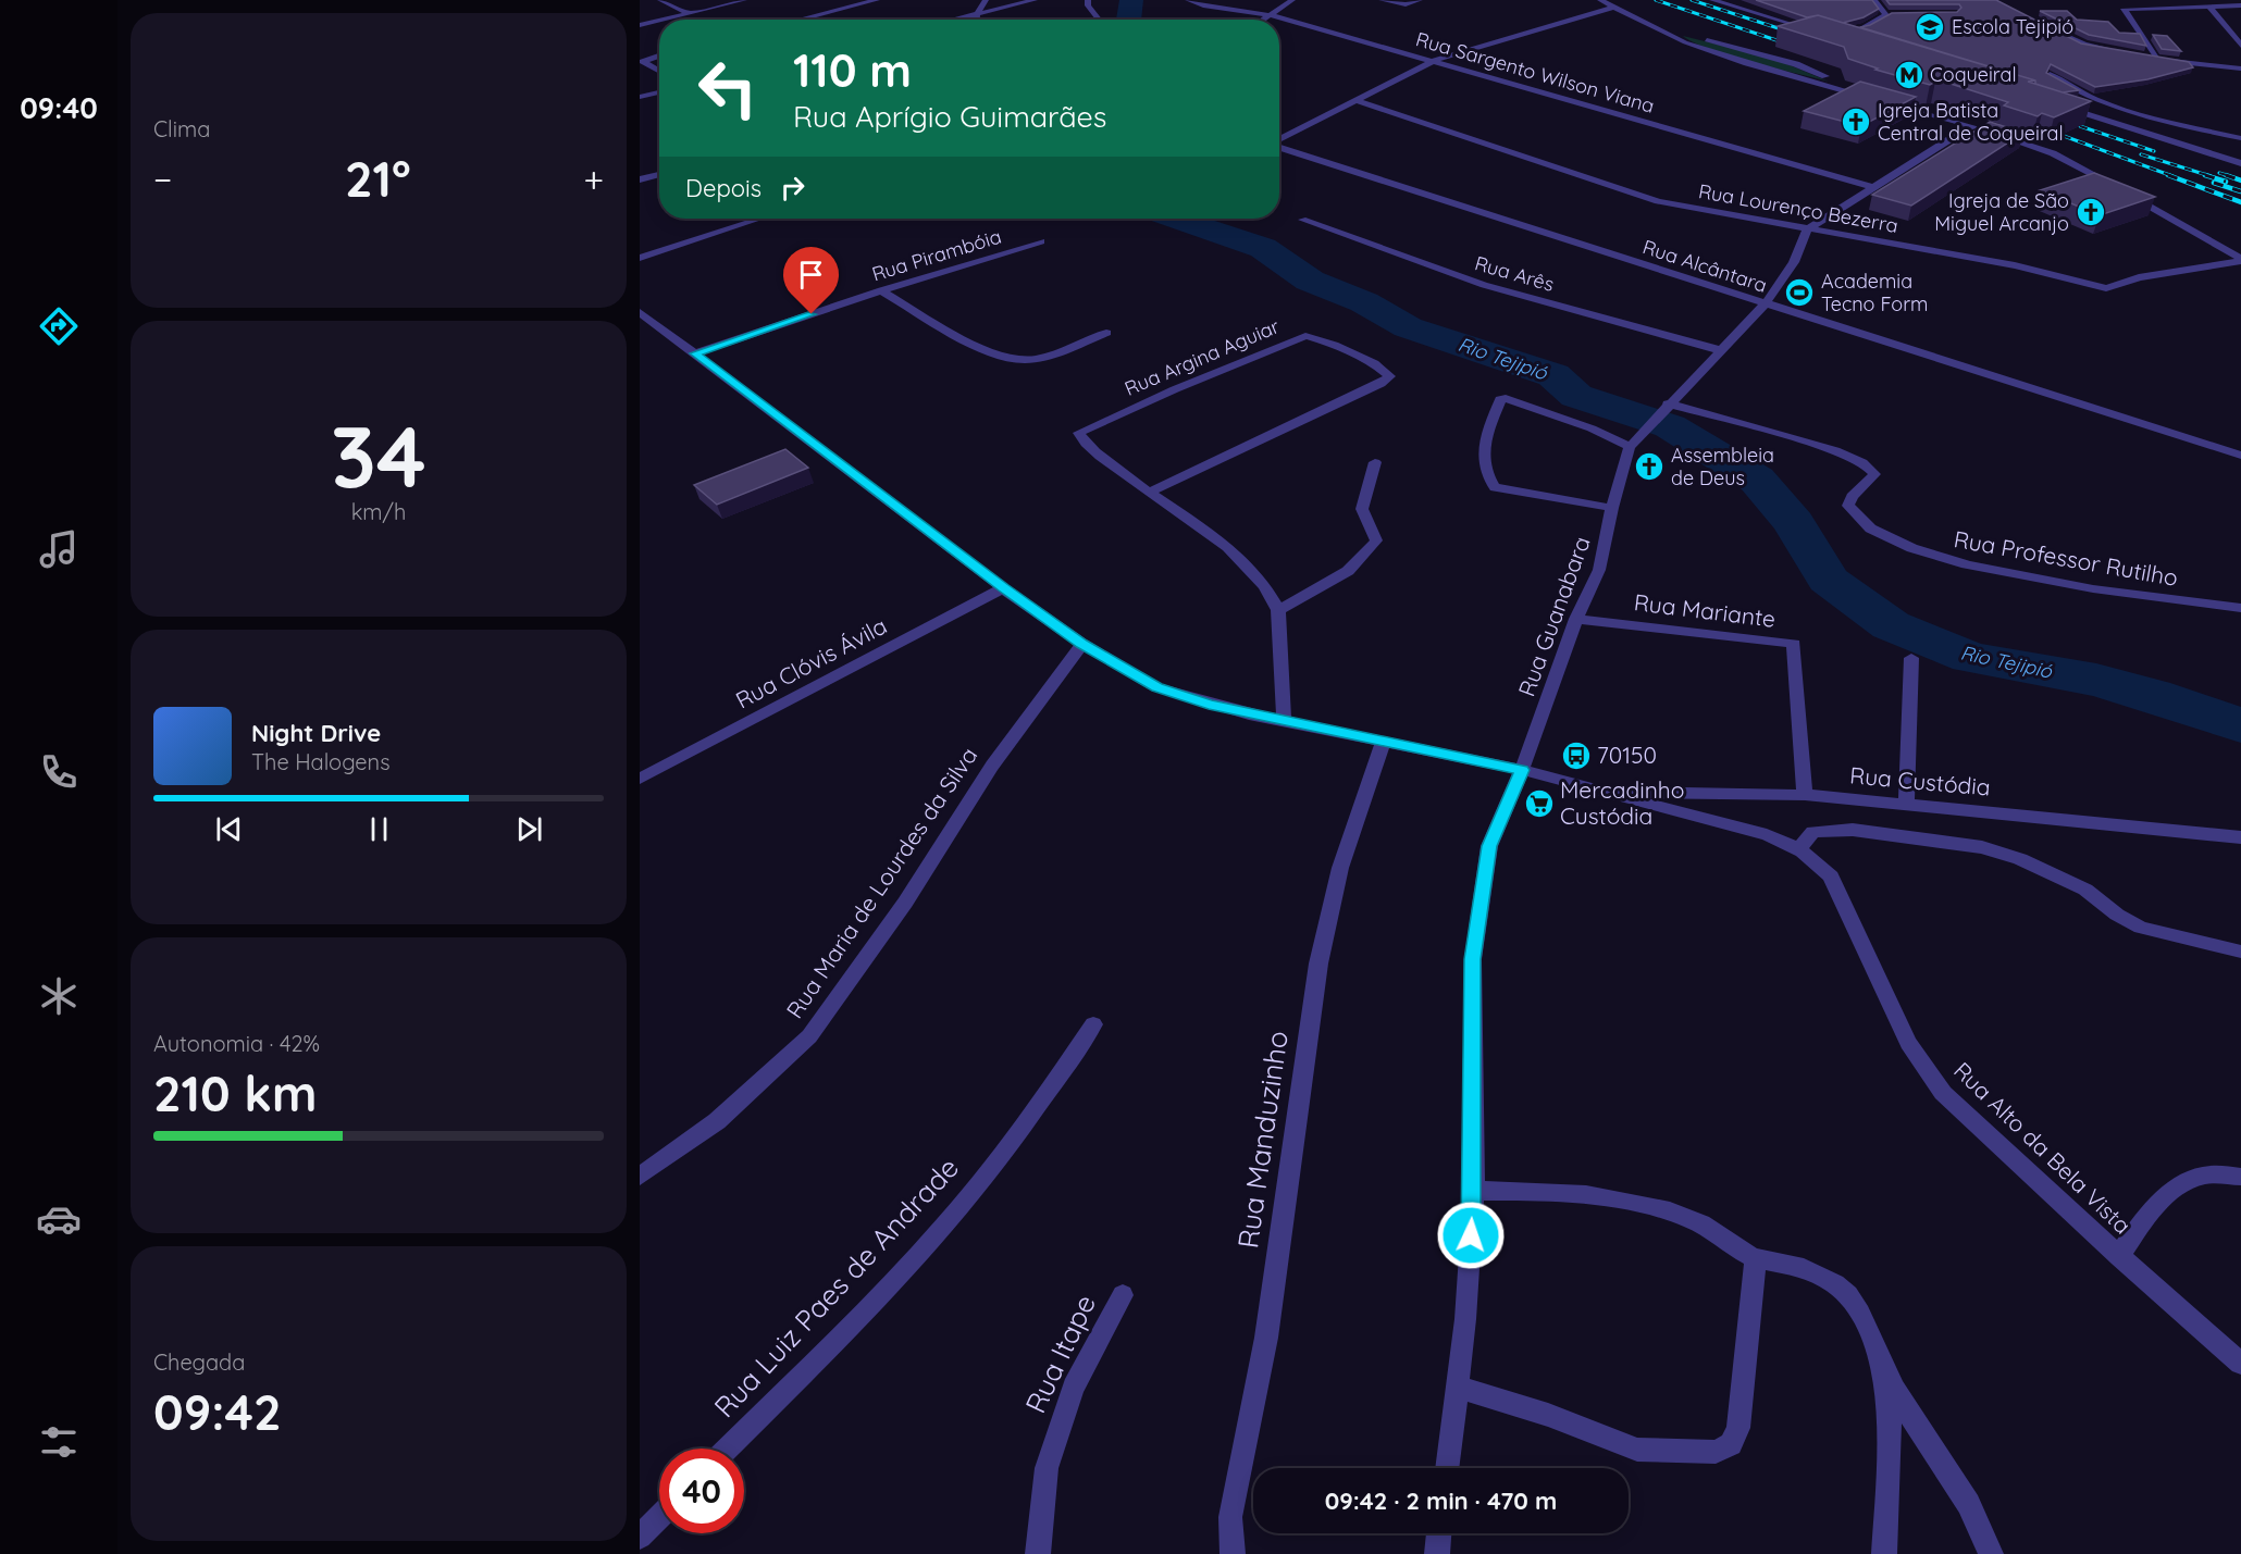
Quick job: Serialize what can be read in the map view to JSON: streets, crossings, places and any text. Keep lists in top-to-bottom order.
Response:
{
  "streets": {
    "street": [
      "Rua Sargento Wilson Viana",
      "Rua Lourenço Bezerra",
      "Rua Pirambóia",
      "Rua Alcântara",
      "Rua Arês",
      "Rua Argina Aguiar",
      "Rua Professor Rutilho",
      "Rua Mariante",
      "Rua Guanabara",
      "Rua Clóvis Ávila",
      "Rua Custódia",
      "Rua Maria de Lourdes da Silva",
      "Rua Manduzinho",
      "Rua Alto da Bela Vista",
      "Rua Luiz Paes de Andrade",
      "Rua Itape"
    ]
  },
  "crossings": [
    ["Rua Pirambóia", "Rua Alto da Bela Vista"],
    ["Rua Argina Aguiar", "Rua Alto da Bela Vista"],
    ["Rua Mariante", "Rua Guanabara"],
    ["Rua Mariante", "Rua Custódia"],
    ["Rua Guanabara", "Rua Alto da Bela Vista"],
    ["Rua Clóvis Ávila", "Rua Alto da Bela Vista"],
    ["Rua Custódia", "Rua Alto da Bela Vista"],
    ["Rua Maria de Lourdes da Silva", "Rua Alto da Bela Vista"],
    ["Rua Manduzinho", "Rua Alto da Bela Vista"]
  ],
  "water": ["Rio Tejipió"],
  "places": {
    "school or university": ["Escola Tejipió"],
    "metro station": ["Coqueiral"],
    "church": ["Igreja Batista Central de Coqueiral", "Igreja de São Miguel Arcanjo", "Assembleia de Deus"],
    "sports": ["Academia Tecno Form"],
    "bus stop": ["70150"],
    "supermarket": ["Mercadinho Custódia"]
  },
  "page": {
    "tabs": "09:40",
    "tile": [
      "Clima",
      ["34", "km/h"],
      ["Autonomia · 42%", "210 km"],
      ["Chegada", "09:42"]
    ],
    "turn": ["110 m", "Rua Aprígio Guimarães"],
    "heat": ["−", "21°", "+"],
    "then": "Depois",
    "song": ["Night Drive", "The Halogens"],
    "limit": "40",
    "trip": "09:42 · 2 min · 470 m"
  }
}
